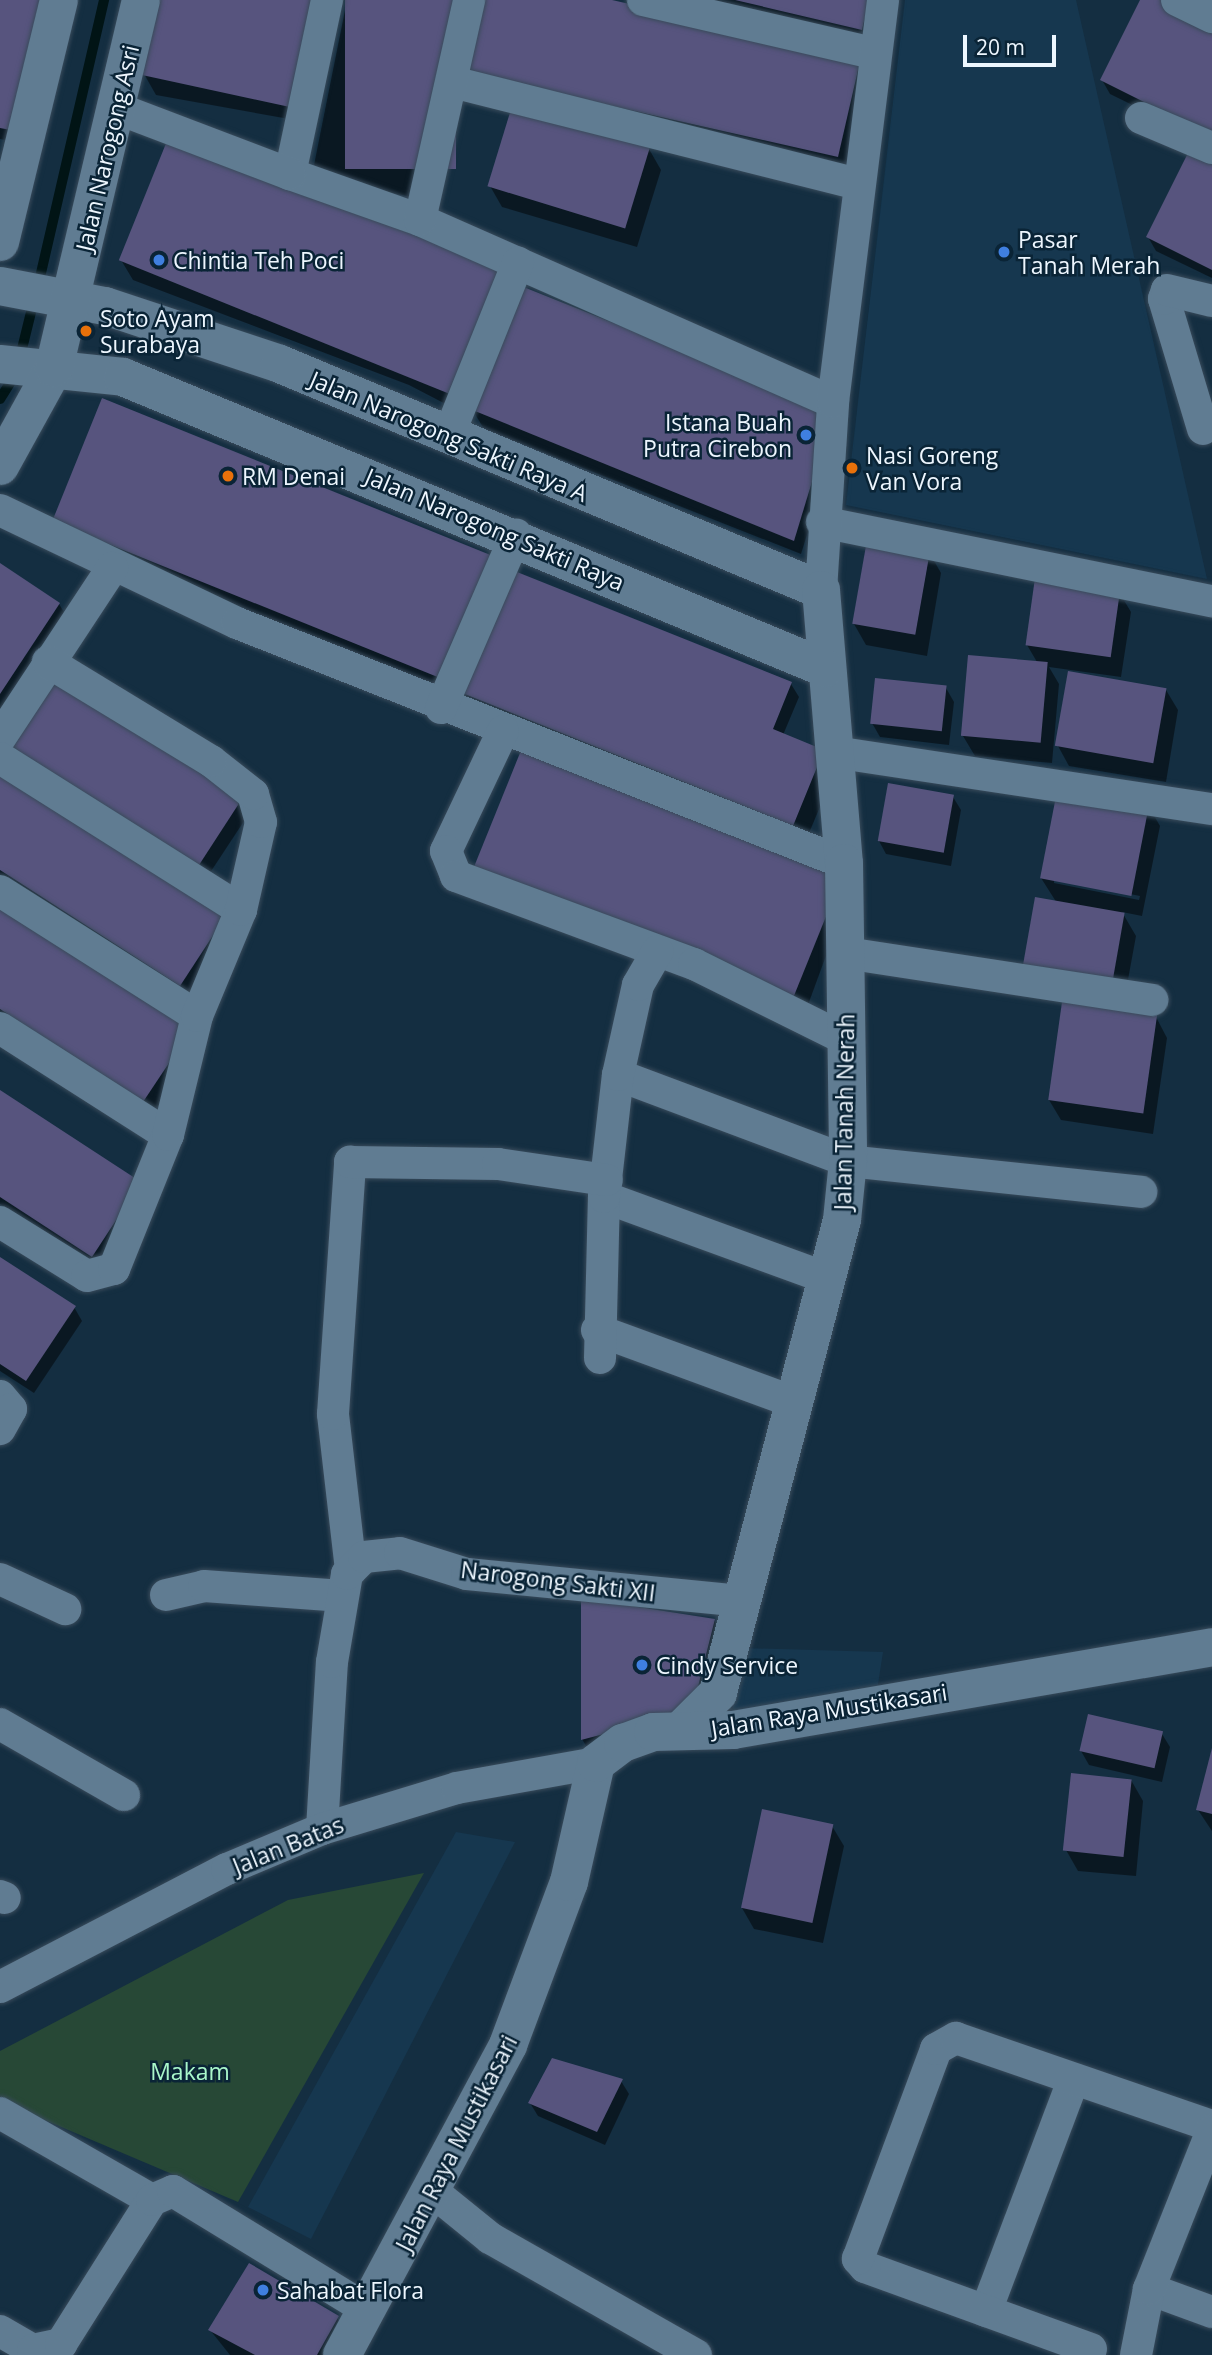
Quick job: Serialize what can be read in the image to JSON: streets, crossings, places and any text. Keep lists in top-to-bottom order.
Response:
{
  "streets": {
    "street": [
      "Jalan Narogong Asri",
      "Jalan Narogong Sakti Raya A",
      "Jalan Narogong Sakti Raya",
      "Jalan Tanah Nerah",
      "Narogong Sakti XII",
      "Jalan Raya Mustikasari",
      "Jalan Batas"
    ]
  },
  "crossings": [
    ["Jalan Narogong Asri", "Jalan Narogong Sakti Raya A"],
    ["Jalan Narogong Asri", "Jalan Narogong Sakti Raya"],
    ["Jalan Narogong Sakti Raya A", "Jalan Tanah Nerah"],
    ["Jalan Narogong Sakti Raya", "Jalan Tanah Nerah"],
    ["Jalan Tanah Nerah", "Narogong Sakti XII"],
    ["Jalan Tanah Nerah", "Jalan Raya Mustikasari"],
    ["Jalan Raya Mustikasari", "Jalan Batas"]
  ],
  "parks": ["Makam"],
  "places": [
    "Pasar Tanah Merah",
    "Chintia Teh Poci",
    "Soto Ayam Surabaya",
    "Istana Buah Putra Cirebon",
    "Nasi Goreng Van Vora",
    "RM Denai",
    "Cindy Service",
    "Sahabat Flora"
  ],
  "scale_bar": "20 m"
}
